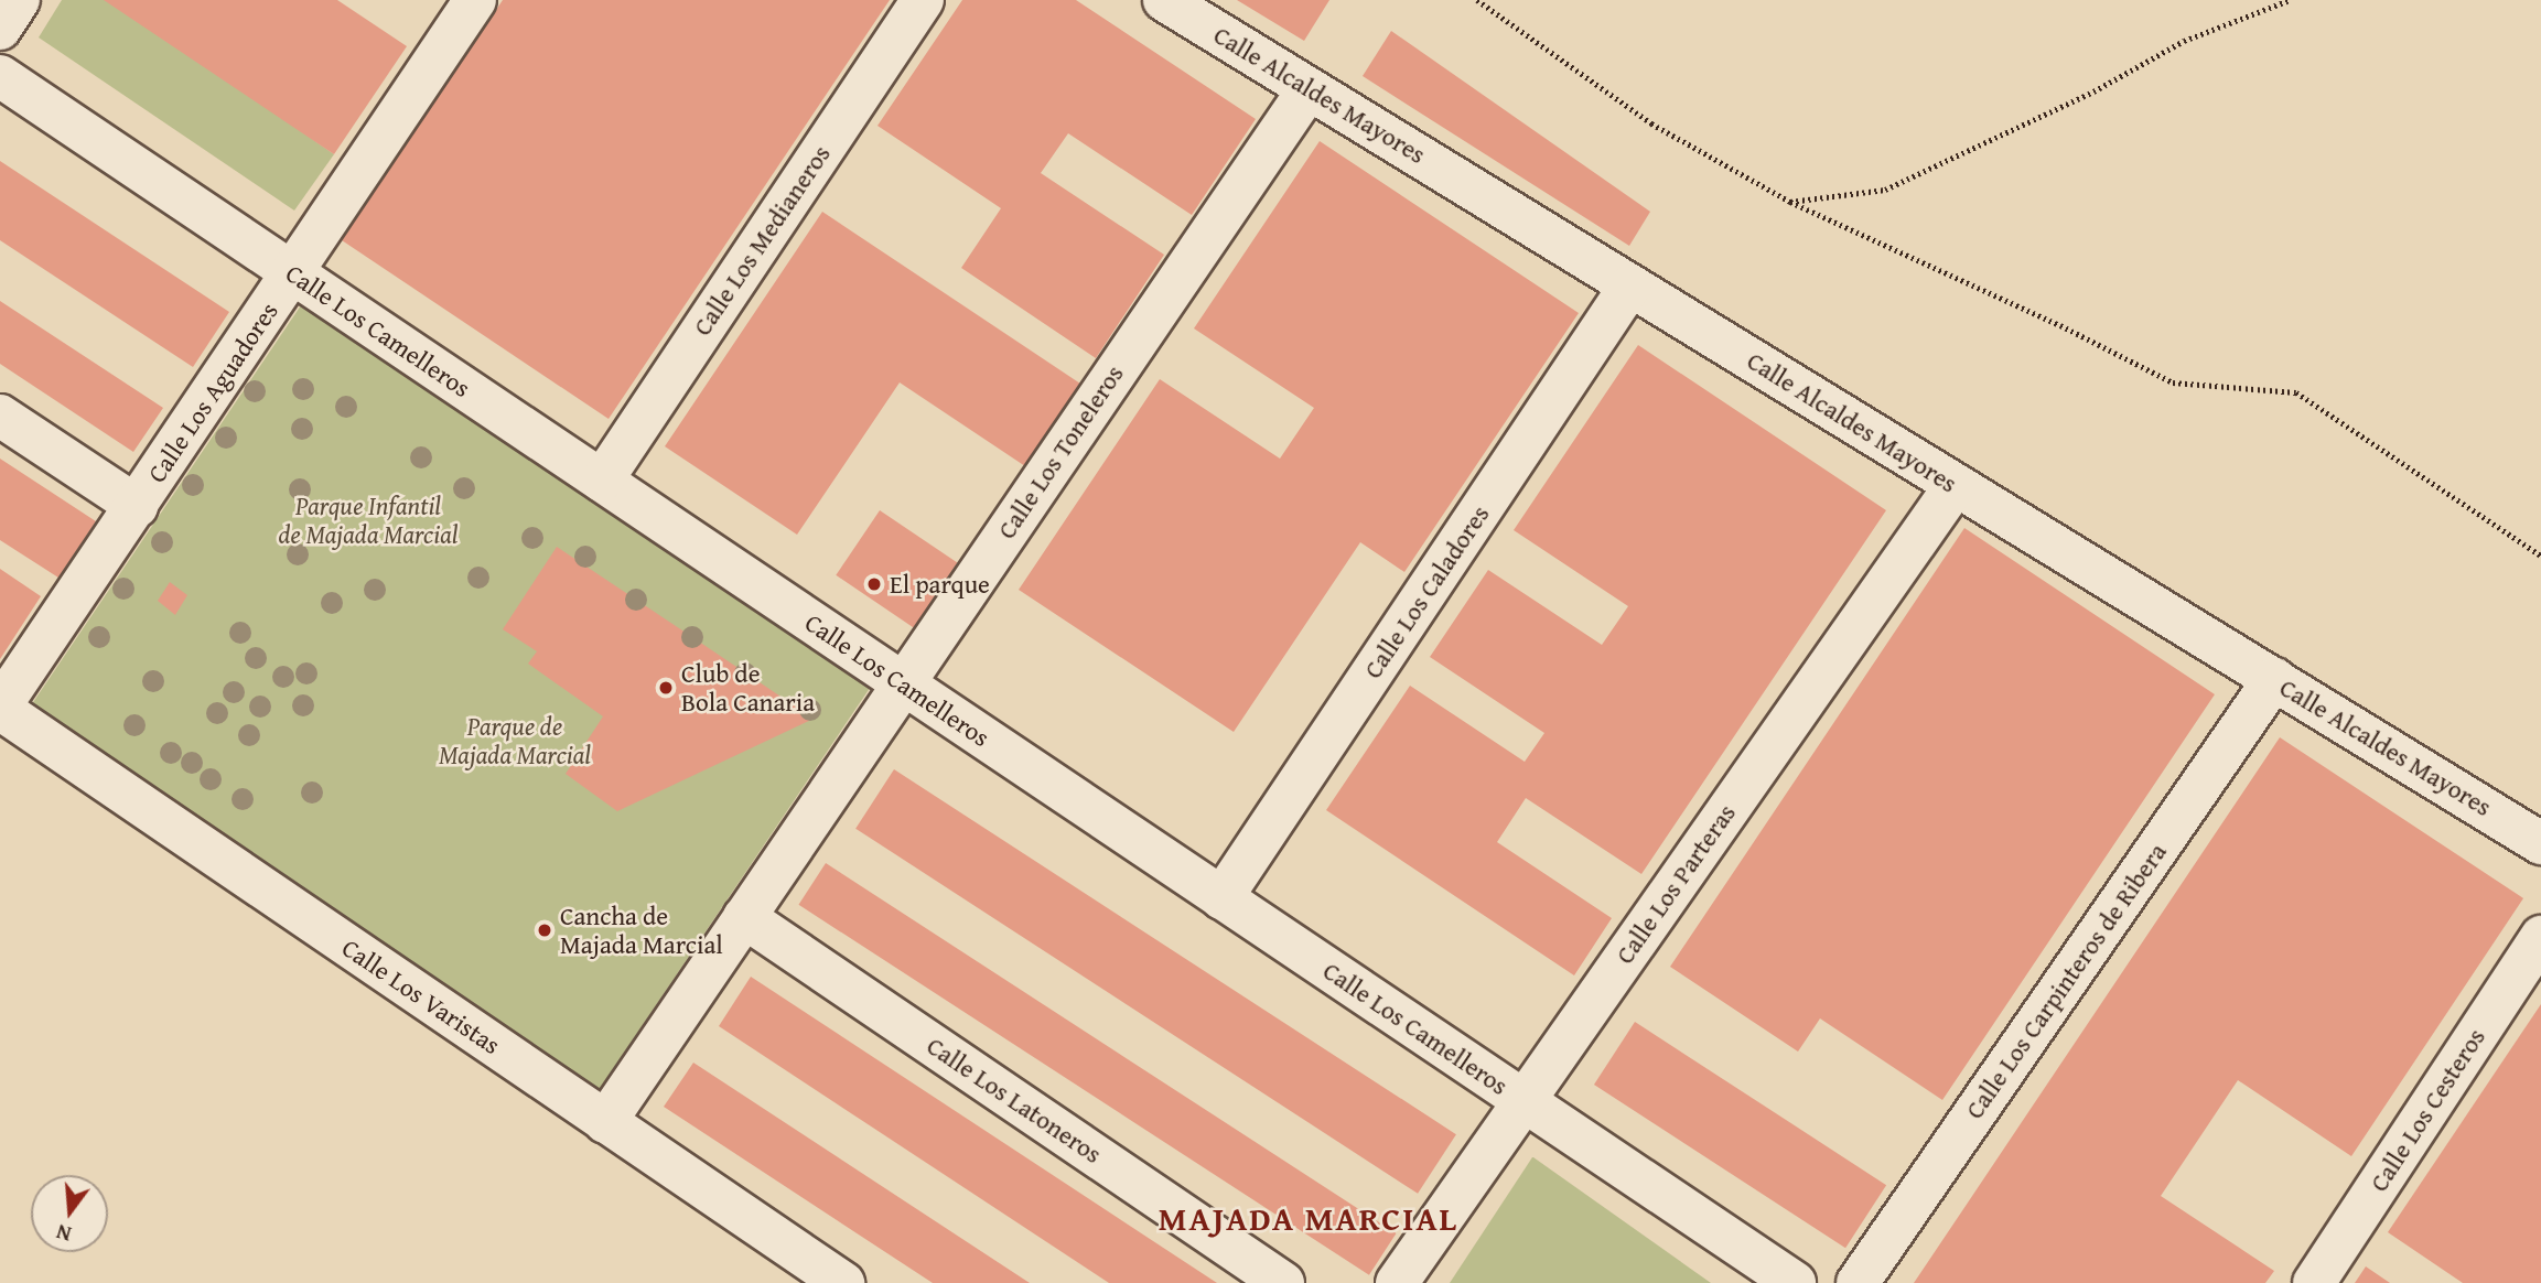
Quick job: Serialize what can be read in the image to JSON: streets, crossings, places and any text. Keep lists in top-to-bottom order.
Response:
{
  "streets": {
    "street": [
      "Calle Alcaldes Mayores",
      "Calle Los Medianeros",
      "Calle Los Camelleros",
      "Calle Los Aguadores",
      "Calle Los Toneleros",
      "Calle Los Caladores",
      "Calle Los Parteras",
      "Calle Los Carpinteros de Ribera",
      "Calle Los Varistas",
      "Calle Los Latoneros",
      "Calle Los Cesteros"
    ]
  },
  "crossings": [
    ["Calle Alcaldes Mayores", "Calle Los Toneleros"],
    ["Calle Alcaldes Mayores", "Calle Los Caladores"],
    ["Calle Alcaldes Mayores", "Calle Los Parteras"],
    ["Calle Alcaldes Mayores", "Calle Los Carpinteros de Ribera"],
    ["Calle Los Medianeros", "Calle Los Camelleros"],
    ["Calle Los Camelleros", "Calle Los Aguadores"],
    ["Calle Los Camelleros", "Calle Los Toneleros"],
    ["Calle Los Camelleros", "Calle Los Caladores"],
    ["Calle Los Camelleros", "Calle Los Parteras"],
    ["Calle Los Aguadores", "Calle Los Varistas"],
    ["Calle Los Toneleros", "Calle Los Varistas"],
    ["Calle Los Toneleros", "Calle Los Latoneros"]
  ],
  "districts": ["MAJADA MARCIAL"],
  "parks": ["Parque Infantil de Majada Marcial", "Parque de Majada Marcial"],
  "places": ["El parque", "Club de Bola Canaria", "Cancha de Majada Marcial"],
  "north": "bottom"
}
